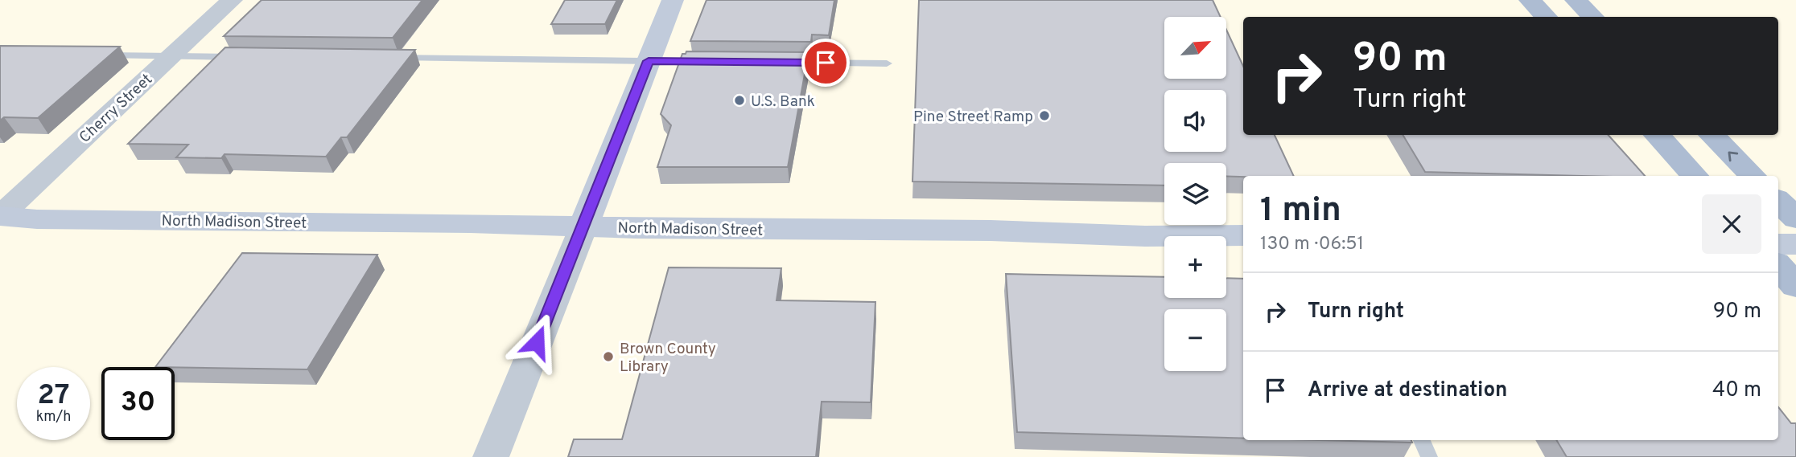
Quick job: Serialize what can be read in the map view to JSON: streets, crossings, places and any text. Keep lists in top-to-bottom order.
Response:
{
  "streets": {
    "main road": ["North Madison Street"],
    "street": ["Cherry Street"]
  },
  "crossings": [
    ["Cherry Street", "North Madison Street"]
  ],
  "places": ["U.S. Bank", "Pine Street Ramp", "Brown County Library"],
  "north": "top right",
  "page": {
    "map_buttons": ["+", "−"],
    "turn": ["90 m", "Turn right"],
    "heading": ["1 min", "130 m · 06:51"],
    "list": [
      {
        "name": "Turn right",
        "value": "90 m"
      },
      {
        "name": "Arrive at destination",
        "value": "40 m"
      }
    ],
    "speed": "27 km/h",
    "limit": "30"
  }
}
